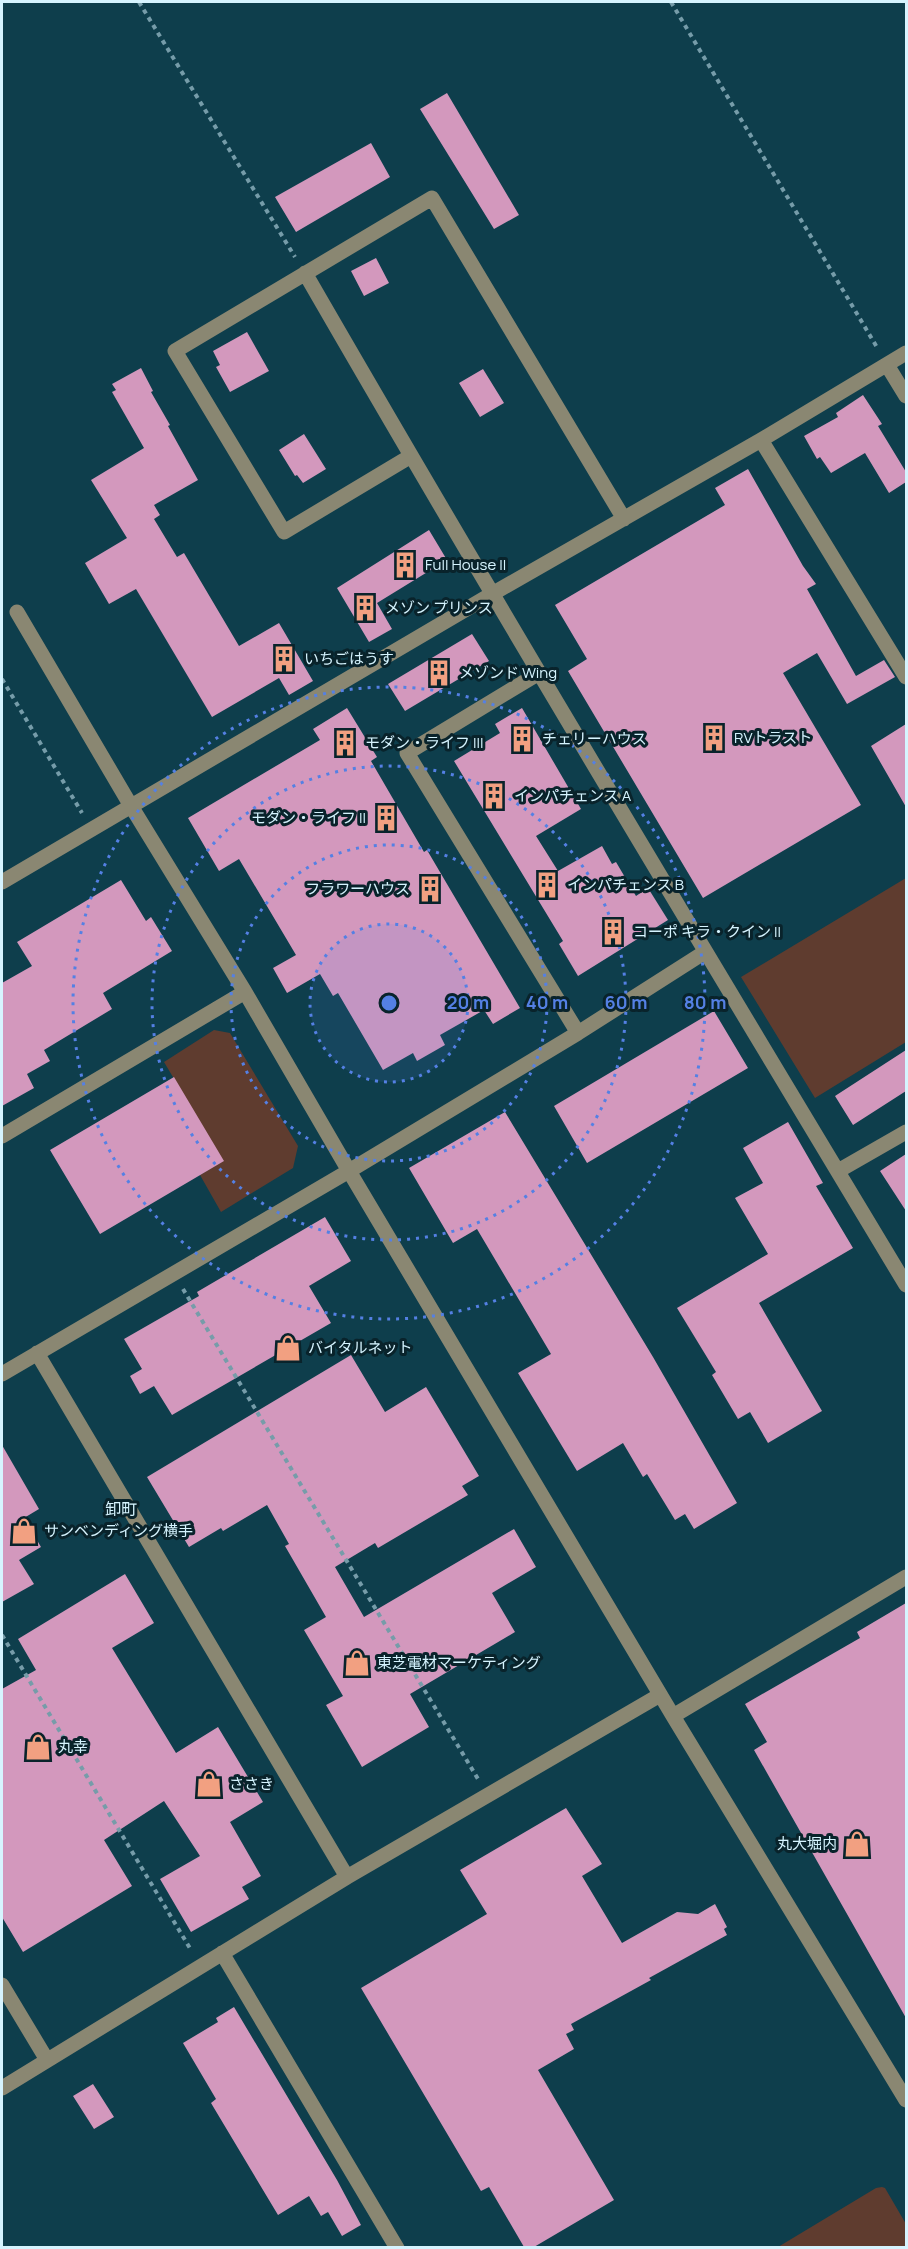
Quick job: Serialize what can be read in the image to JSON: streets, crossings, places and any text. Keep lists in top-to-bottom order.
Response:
{
  "districts": ["卸町"],
  "places": {
    "building": [
      "Full House II",
      "メゾン プリンス",
      "いちごはうす",
      "メゾンド Wing",
      "RVトラスト",
      "チェリーハウス",
      "モダン・ライフ III",
      "インパチェンス A",
      "モダン・ライフ II",
      "インパチェンス B",
      "フラワーハウス",
      "コーポ キラ・クイン II"
    ],
    "shop": [
      "バイタルネット",
      "サンベンディング横手",
      "東芝電材マーケティング",
      "丸幸",
      "ささき",
      "丸大堀内"
    ]
  },
  "rings": [
    "20 m",
    "40 m",
    "60 m",
    "80 m"
  ]
}
